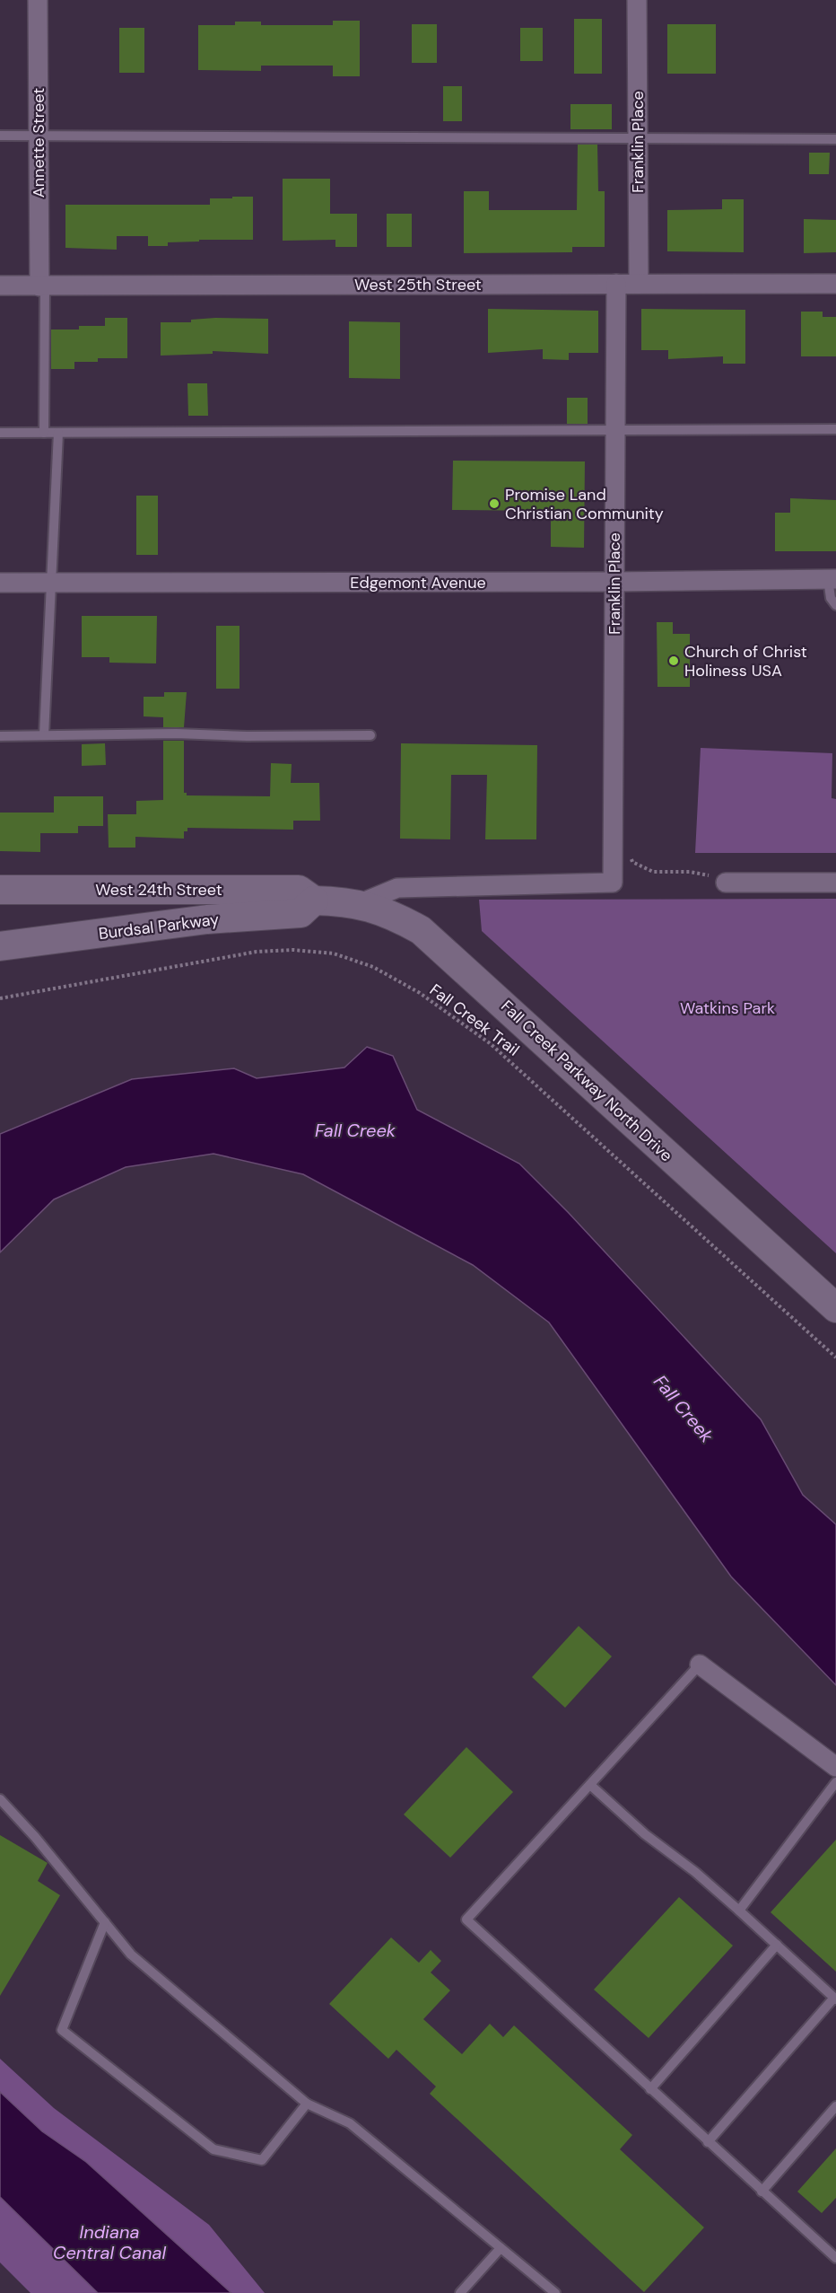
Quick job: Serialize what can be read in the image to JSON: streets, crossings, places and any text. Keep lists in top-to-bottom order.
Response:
{
  "streets": {
    "street": [
      "Franklin Place",
      "Annette Street",
      "West 25th Street",
      "Edgemont Avenue",
      "West 24th Street",
      "Burdsal Parkway",
      "Fall Creek Parkway North Drive"
    ],
    "path": ["Fall Creek Trail"]
  },
  "crossings": [
    ["Franklin Place", "West 25th Street"],
    ["Franklin Place", "Edgemont Avenue"],
    ["Franklin Place", "Fall Creek Parkway North Drive"],
    ["Annette Street", "West 25th Street"],
    ["West 24th Street", "Burdsal Parkway"],
    ["West 24th Street", "Fall Creek Parkway North Drive"],
    ["Burdsal Parkway", "Fall Creek Parkway North Drive"]
  ],
  "water": ["Fall Creek", "Indiana Central Canal"],
  "parks": ["Watkins Park"],
  "places": ["Promise Land Christian Community", "Church of Christ Holiness USA"]
}
